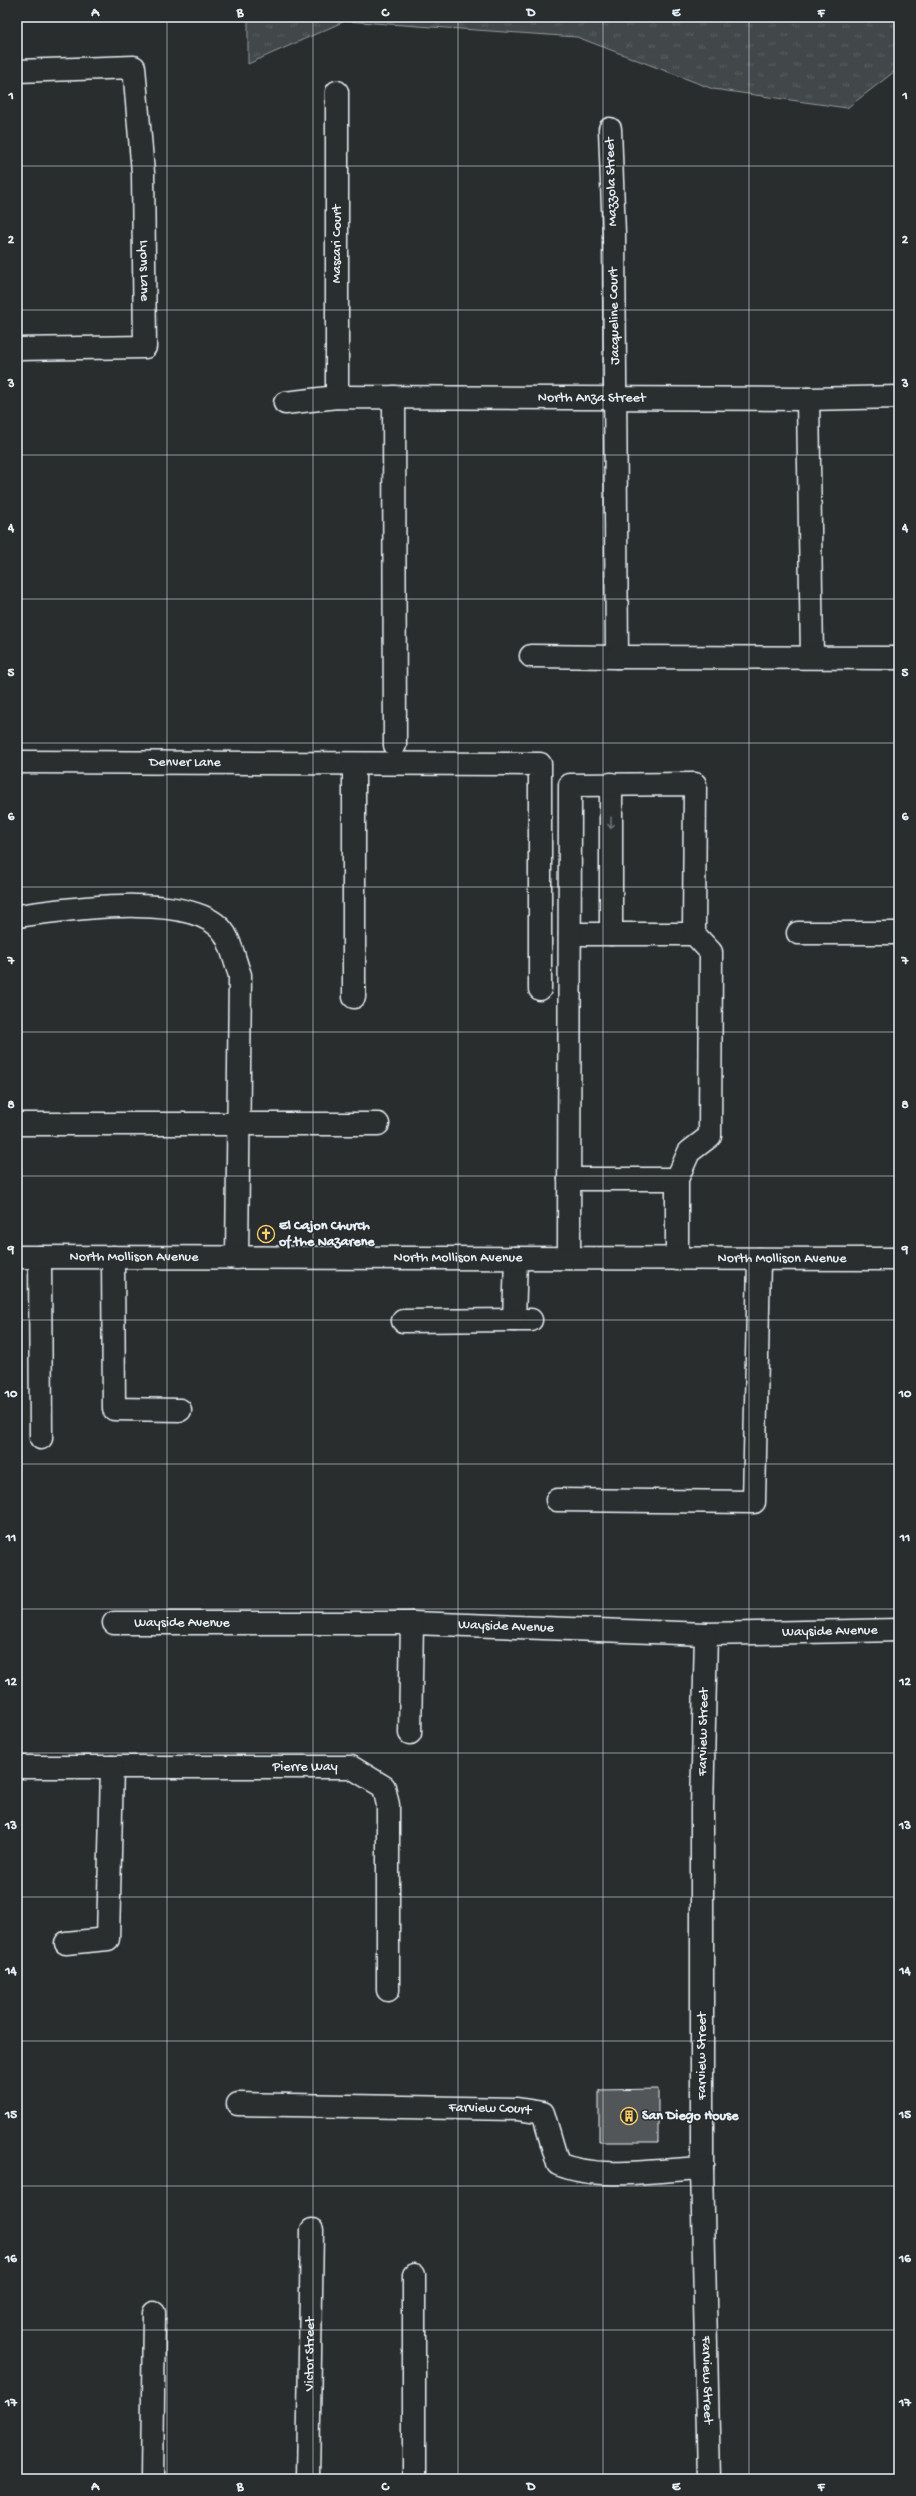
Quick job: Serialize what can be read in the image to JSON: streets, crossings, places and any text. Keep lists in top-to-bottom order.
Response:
{
  "streets": {
    "street": [
      "Mazzola Street",
      "Mascari Court",
      "Lyons Lane",
      "Jacqueline Court",
      "North Anza Street",
      "Denver Lane",
      "North Mollison Avenue",
      "Wayside Avenue",
      "Farview Street",
      "Pierre Way",
      "Farview Court",
      "Victor Street"
    ]
  },
  "crossings": [
    ["Mazzola Street", "Jacqueline Court"],
    ["Mascari Court", "North Anza Street"],
    ["Jacqueline Court", "North Anza Street"],
    ["Wayside Avenue", "Farview Street"],
    ["Farview Street", "Farview Court"]
  ],
  "places": {
    "church": ["El Cajon Church of the Nazarene"],
    "building": ["San Diego House"]
  },
  "grid": {
    "columns": [
      "A",
      "B",
      "C",
      "D",
      "E",
      "F"
    ],
    "rows": [
      "1",
      "2",
      "3",
      "4",
      "5",
      "6",
      "7",
      "8",
      "9",
      "10",
      "11",
      "12",
      "13",
      "14",
      "15",
      "16",
      "17"
    ]
  }
}
